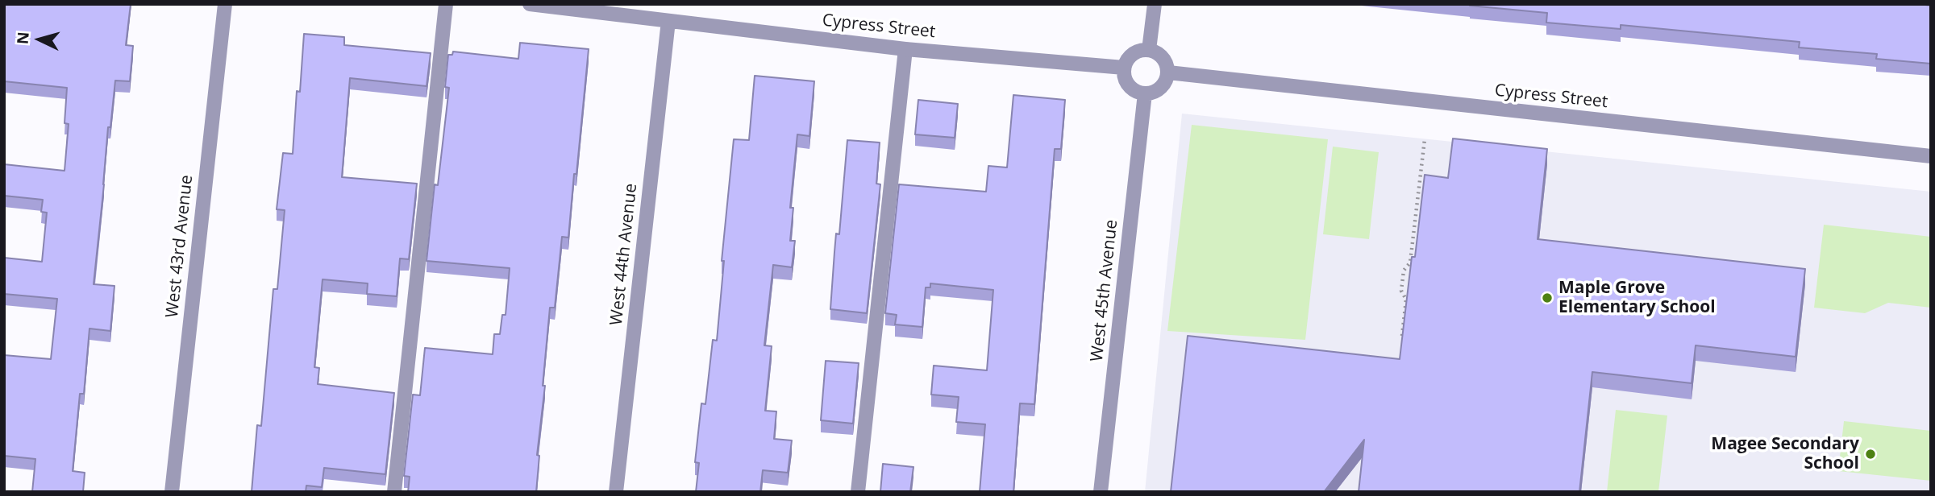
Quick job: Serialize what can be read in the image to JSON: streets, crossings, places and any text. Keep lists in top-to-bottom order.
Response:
{
  "streets": {
    "street": [
      "Cypress Street",
      "West 43rd Avenue",
      "West 44th Avenue",
      "West 45th Avenue"
    ]
  },
  "crossings": [
    ["Cypress Street", "West 44th Avenue"],
    ["Cypress Street", "West 45th Avenue"]
  ],
  "places": ["Maple Grove Elementary School", "Magee Secondary School"],
  "north": "left"
}
